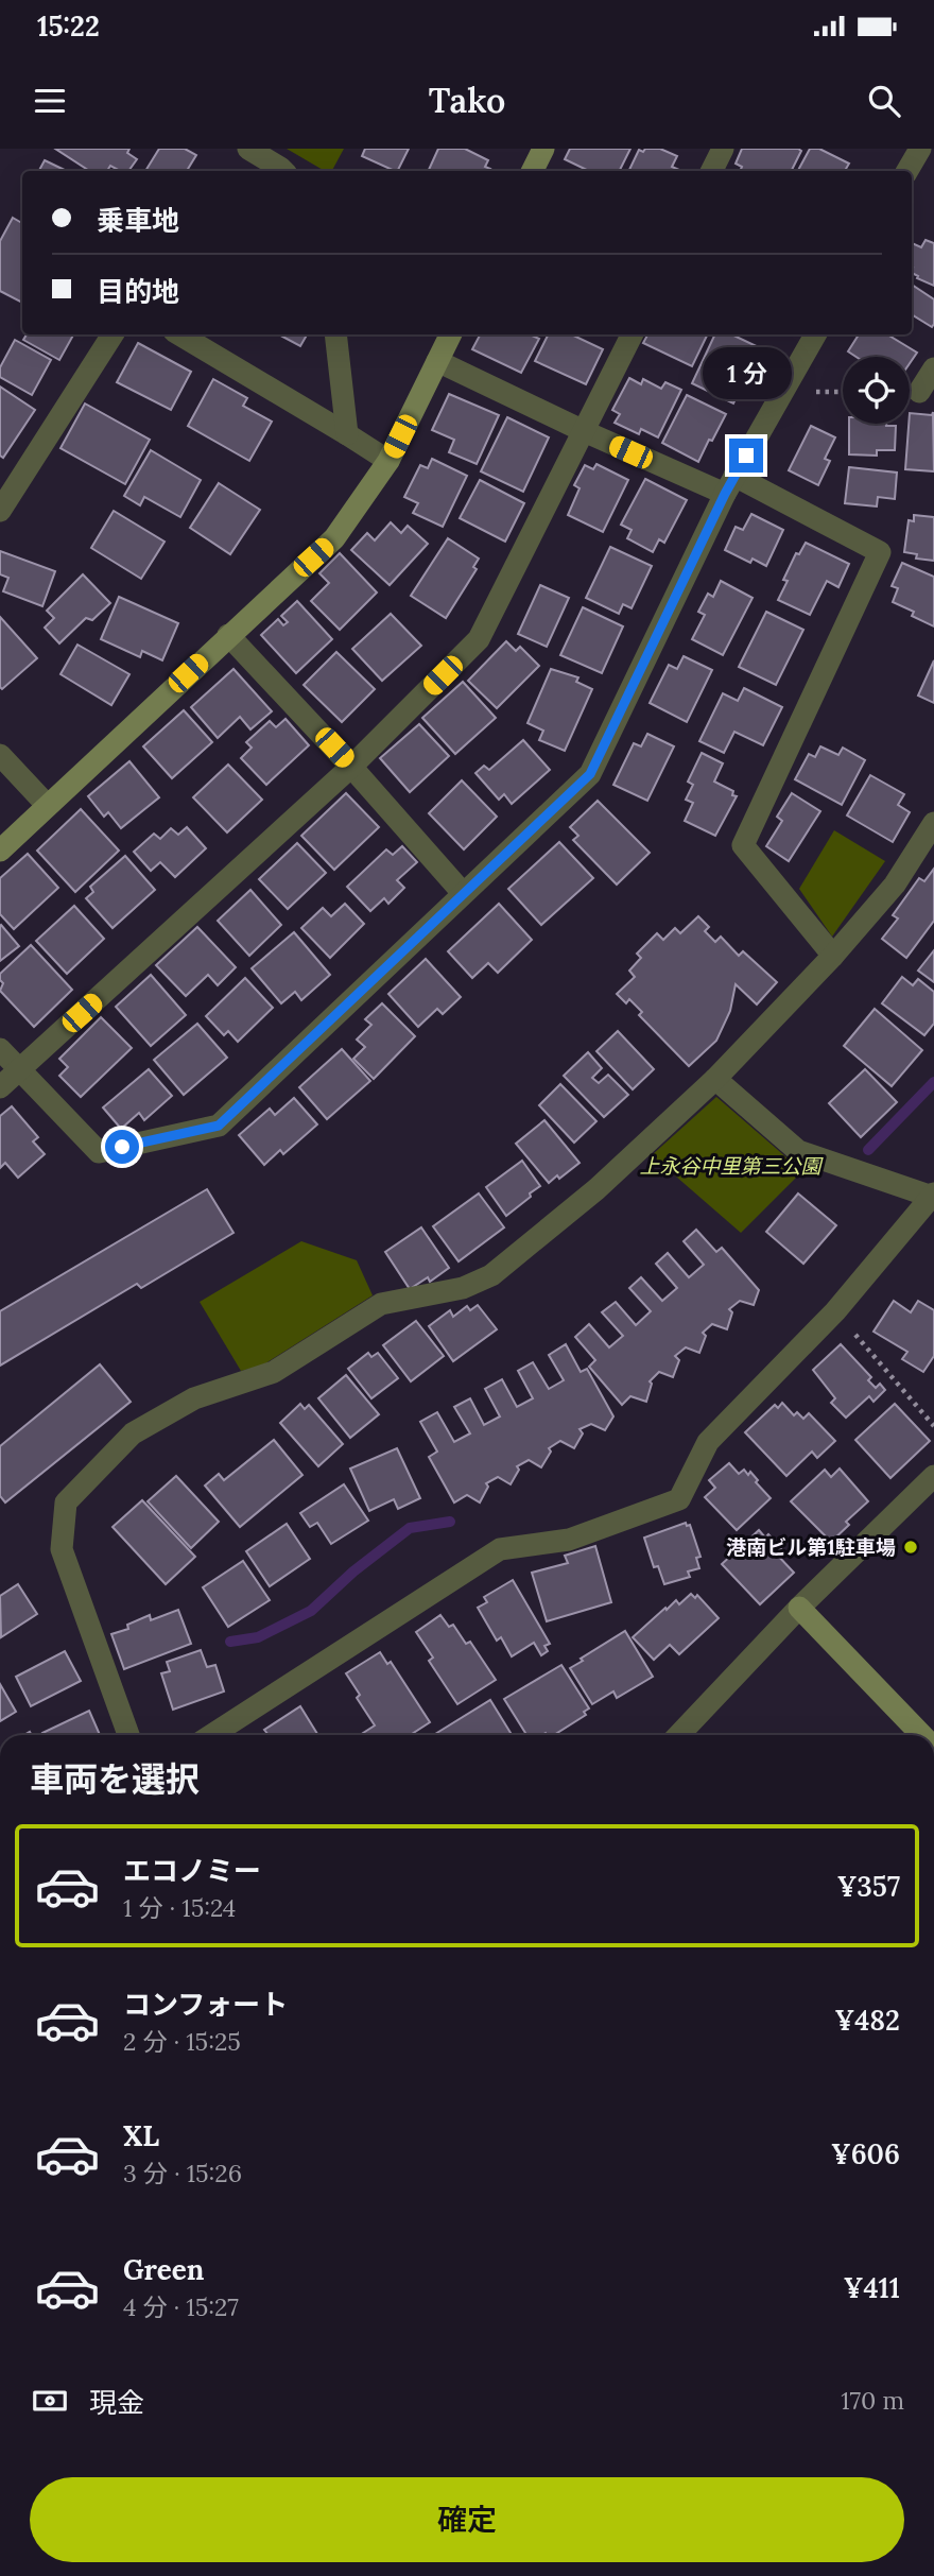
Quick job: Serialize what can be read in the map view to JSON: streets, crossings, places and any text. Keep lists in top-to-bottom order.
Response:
{
  "parks": ["上永谷中里第三公園"],
  "places": ["港南ビル第1駐車場"],
  "page": {
    "status": "15:22",
    "header": "Tako",
    "banner": ["乗車地", "目的地"],
    "bubble": "1 分",
    "heading": "車両を選択",
    "list": [
      {
        "name": "エコノミー",
        "note": "1 分 · 15:24",
        "value": "¥357"
      },
      {
        "name": "コンフォート",
        "note": "2 分 · 15:25",
        "value": "¥482"
      },
      {
        "name": "XL",
        "note": "3 分 · 15:26",
        "value": "¥606"
      },
      {
        "name": "Green",
        "note": "4 分 · 15:27",
        "value": "¥411"
      }
    ],
    "pay": ["現金", "170 m"],
    "buttons": "確定"
  }
}
